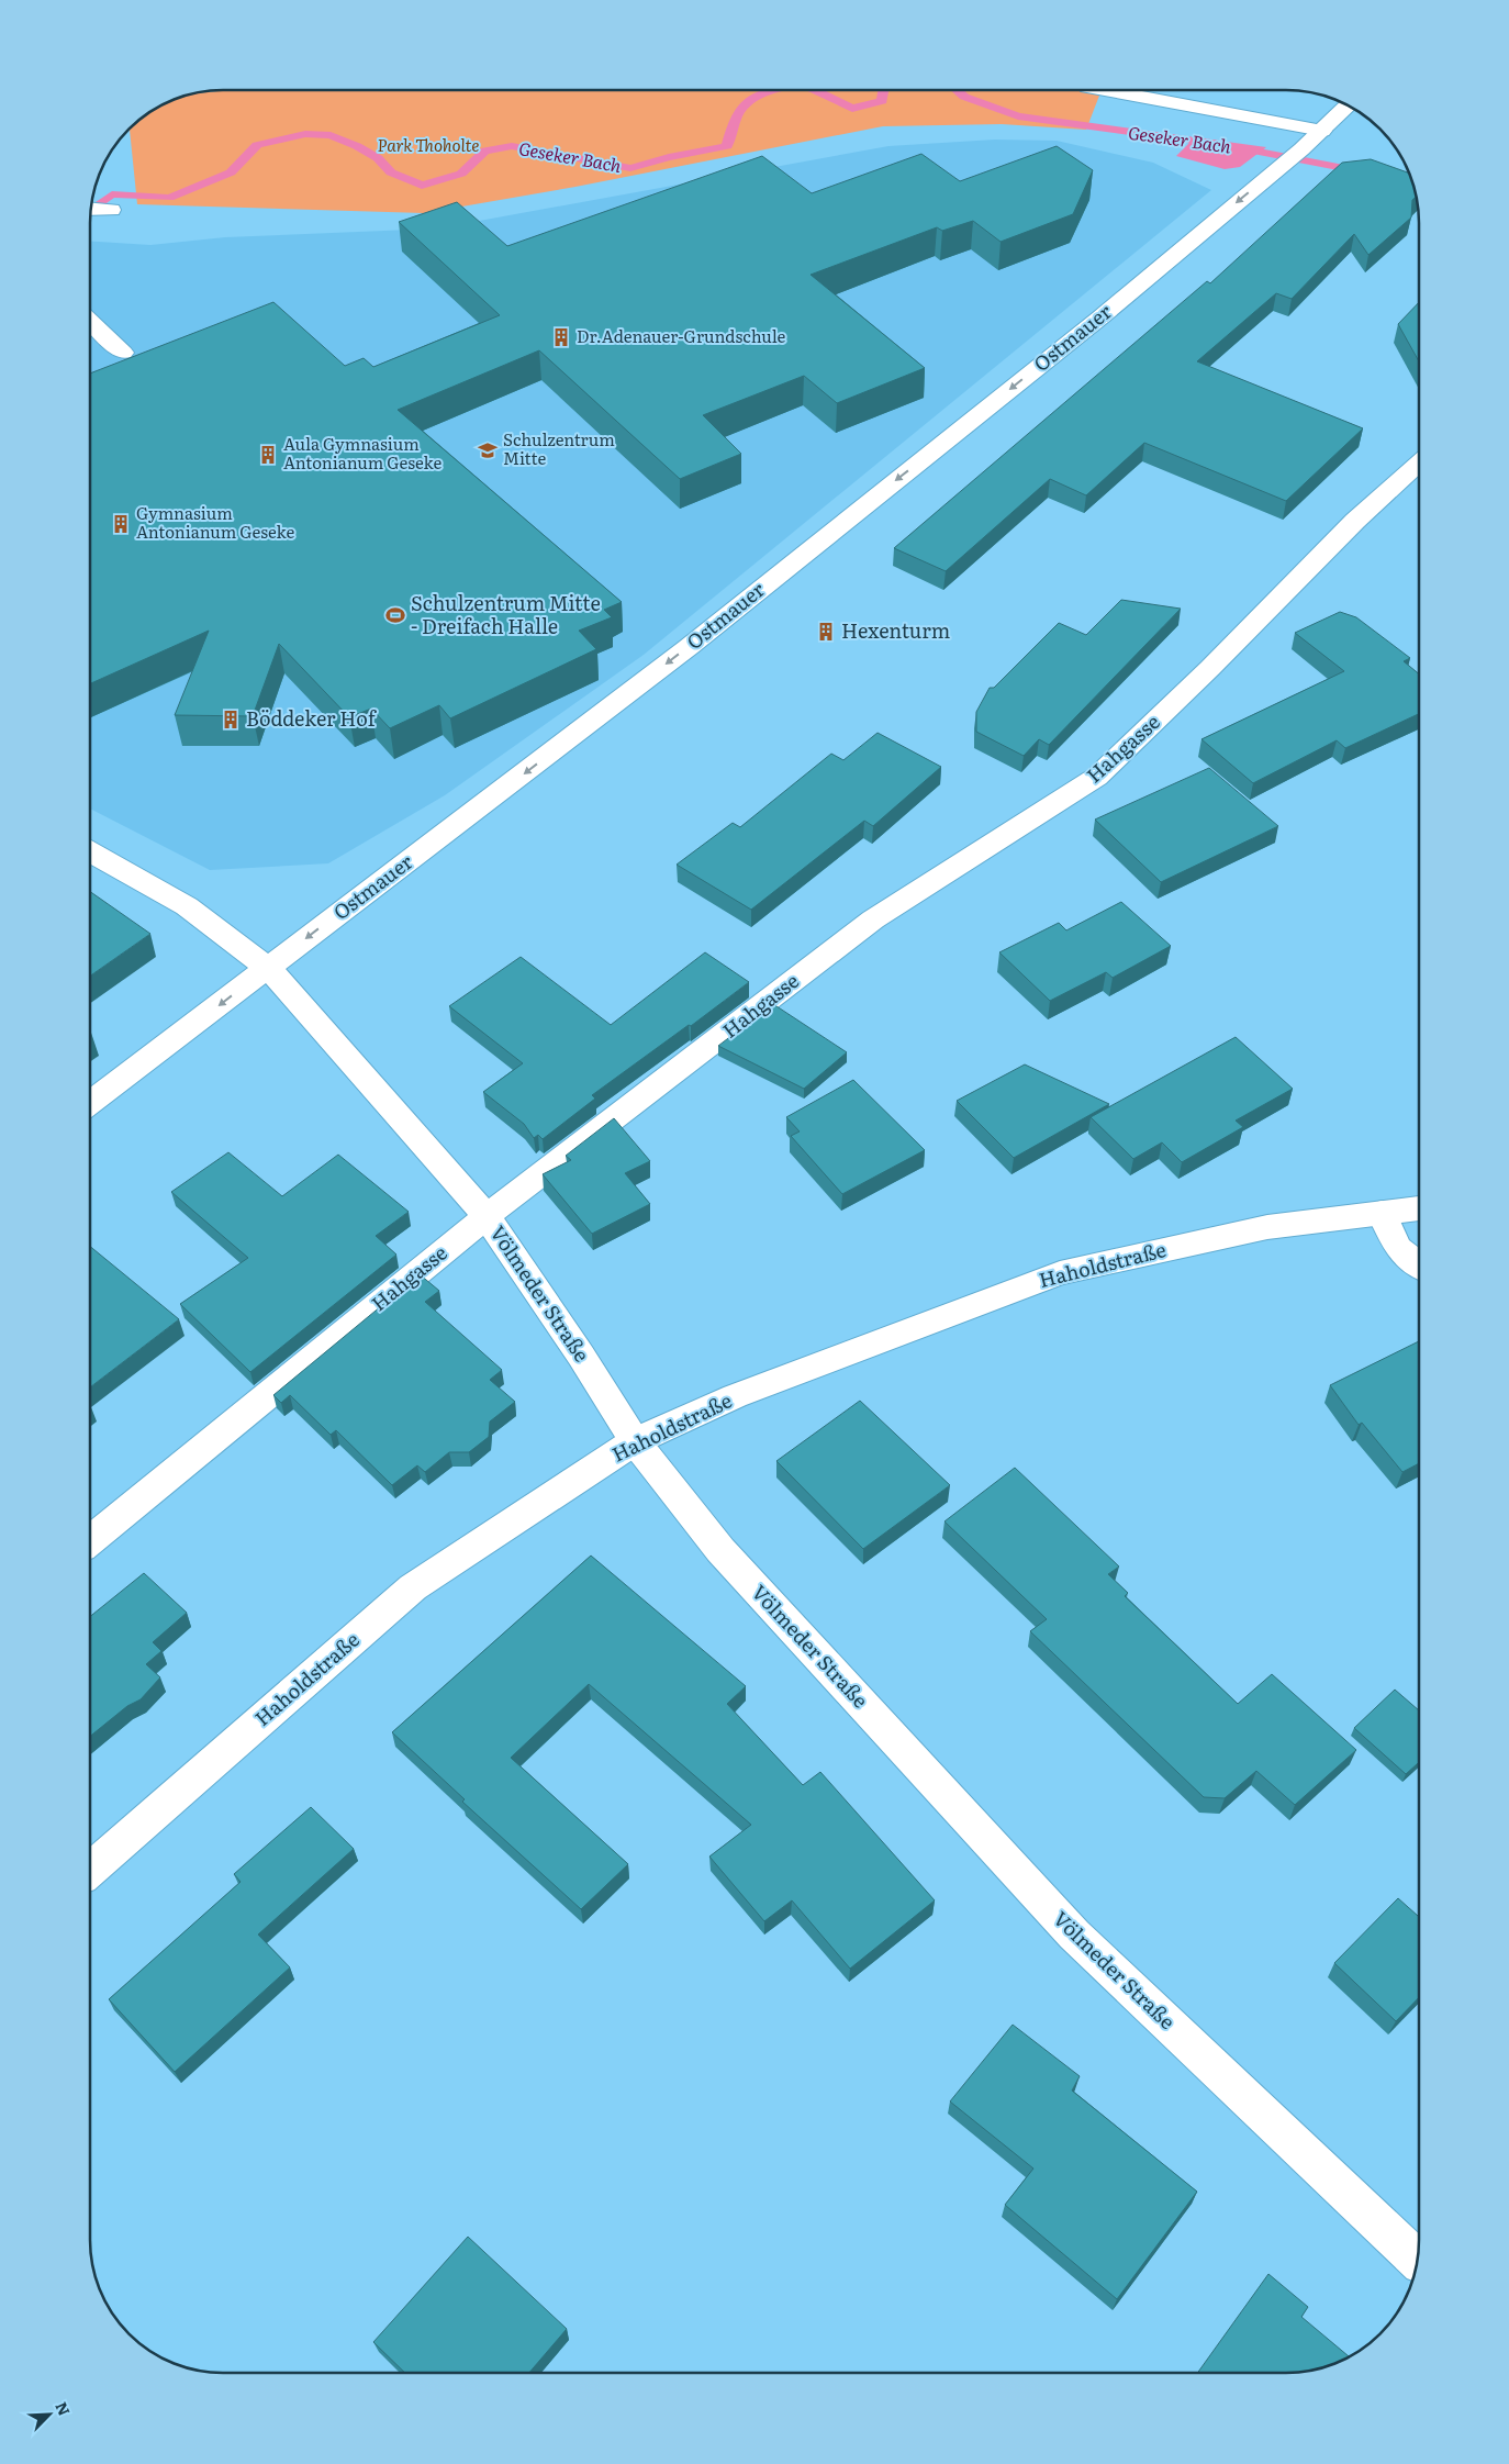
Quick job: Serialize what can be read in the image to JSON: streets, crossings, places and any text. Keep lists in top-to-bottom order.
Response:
{
  "streets": {
    "street": [
      "Ostmauer",
      "Hahgasse",
      "Haholdstraße",
      "Völmeder Straße"
    ]
  },
  "crossings": [
    ["Ostmauer", "Völmeder Straße"],
    ["Hahgasse", "Völmeder Straße"],
    ["Haholdstraße", "Völmeder Straße"]
  ],
  "one_way": ["Ostmauer"],
  "water": ["Geseker Bach"],
  "parks": ["Park Thoholte"],
  "places": {
    "building": [
      "Dr.Adenauer-Grundschule",
      "Aula Gymnasium Antonianum Geseke",
      "Gymnasium Antonianum Geseke",
      "Hexenturm",
      "Böddeker Hof"
    ],
    "school or university": ["Schulzentrum Mitte"],
    "sports": ["Schulzentrum Mitte - Dreifach Halle"]
  },
  "north": "top right"
}
